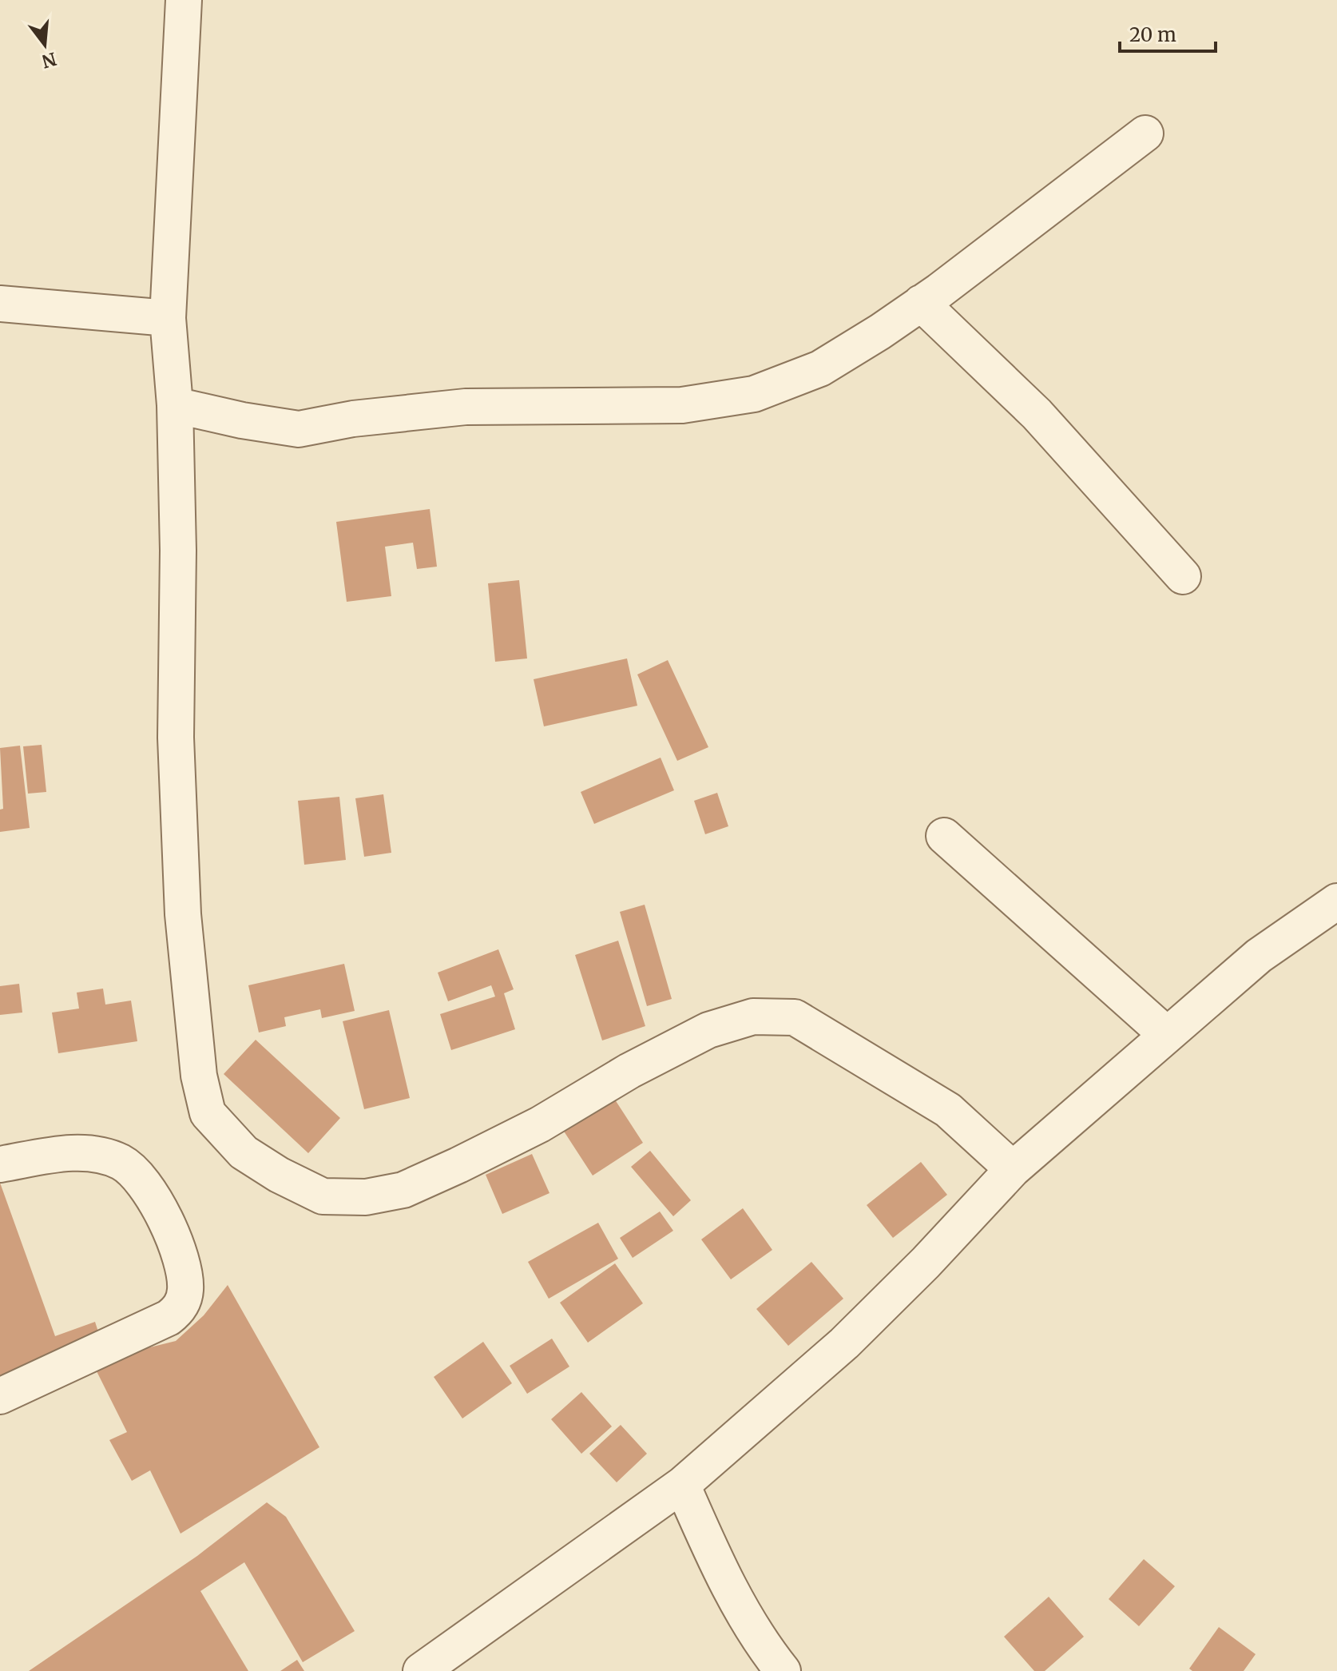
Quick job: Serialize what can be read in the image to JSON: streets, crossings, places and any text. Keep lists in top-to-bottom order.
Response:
{
  "scale_bar": "20 m",
  "north": "bottom"
}
